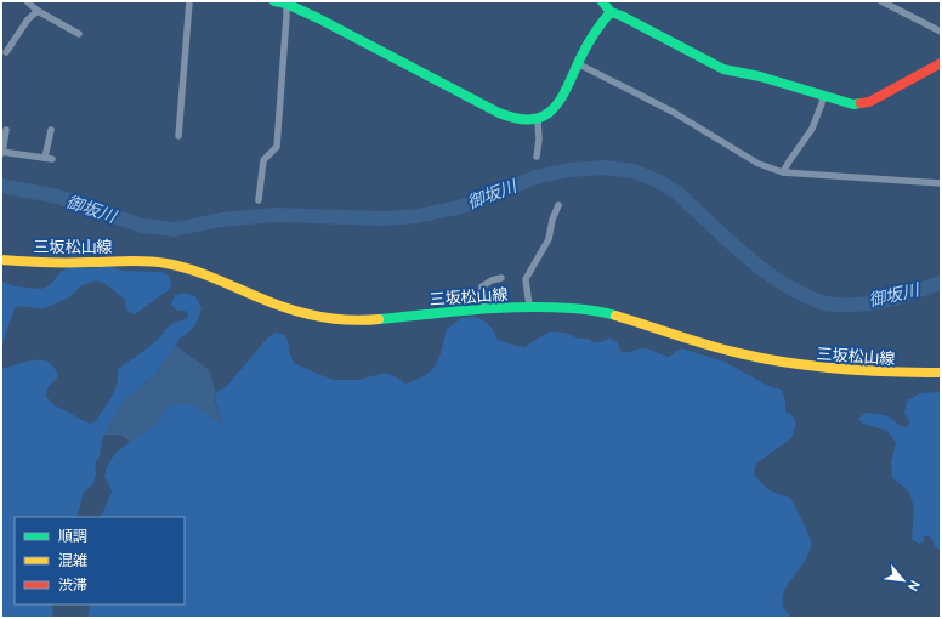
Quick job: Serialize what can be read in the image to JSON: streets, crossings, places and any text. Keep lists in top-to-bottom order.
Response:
{
  "streets": {
    "main road": ["三坂松山線"]
  },
  "water": ["御坂川"],
  "legend": ["順調", "混雑", "渋滞"],
  "north": "bottom right"
}
